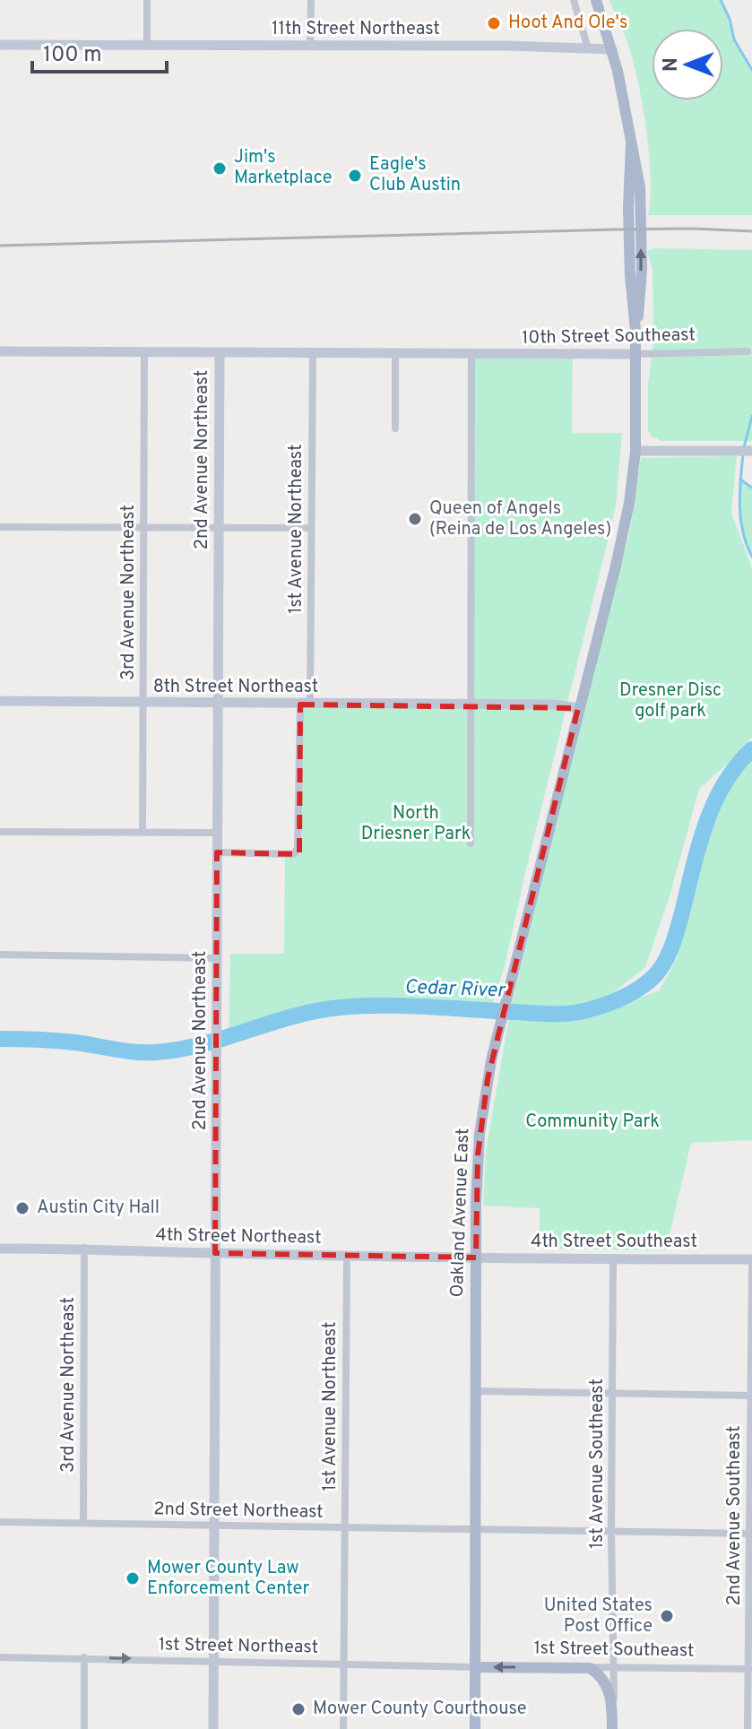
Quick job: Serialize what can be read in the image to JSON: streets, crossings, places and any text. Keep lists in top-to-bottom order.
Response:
{
  "streets": {
    "main road": ["Oakland Avenue East", "1st Street Southeast"],
    "street": [
      "11th Street Northeast",
      "10th Street Southeast",
      "2nd Avenue Northeast",
      "1st Avenue Northeast",
      "3rd Avenue Northeast",
      "8th Street Northeast",
      "4th Street Northeast",
      "4th Street Southeast",
      "1st Avenue Southeast",
      "2nd Street Northeast",
      "2nd Avenue Southeast",
      "1st Street Northeast"
    ]
  },
  "crossings": [
    ["11th Street Northeast", "Oakland Avenue East"],
    ["10th Street Southeast", "2nd Avenue Northeast"],
    ["10th Street Southeast", "1st Avenue Northeast"],
    ["10th Street Southeast", "3rd Avenue Northeast"],
    ["10th Street Southeast", "Oakland Avenue East"],
    ["2nd Avenue Northeast", "1st Avenue Northeast"],
    ["2nd Avenue Northeast", "8th Street Northeast"],
    ["2nd Avenue Northeast", "4th Street Northeast"],
    ["2nd Avenue Northeast", "2nd Street Northeast"],
    ["2nd Avenue Northeast", "1st Street Northeast"],
    ["1st Avenue Northeast", "8th Street Northeast"],
    ["1st Avenue Northeast", "4th Street Northeast"],
    ["1st Avenue Northeast", "2nd Street Northeast"],
    ["1st Avenue Northeast", "1st Street Northeast"],
    ["3rd Avenue Northeast", "8th Street Northeast"],
    ["3rd Avenue Northeast", "4th Street Northeast"],
    ["3rd Avenue Northeast", "2nd Street Northeast"],
    ["8th Street Northeast", "Oakland Avenue East"],
    ["Oakland Avenue East", "4th Street Northeast"],
    ["Oakland Avenue East", "4th Street Southeast"],
    ["Oakland Avenue East", "2nd Street Northeast"],
    ["Oakland Avenue East", "1st Street Northeast"],
    ["Oakland Avenue East", "1st Street Southeast"],
    ["4th Street Northeast", "4th Street Southeast"],
    ["4th Street Southeast", "1st Avenue Southeast"],
    ["4th Street Southeast", "2nd Avenue Southeast"],
    ["1st Avenue Southeast", "2nd Street Northeast"],
    ["1st Avenue Southeast", "1st Street Southeast"],
    ["2nd Street Northeast", "2nd Avenue Southeast"],
    ["2nd Avenue Southeast", "1st Street Southeast"],
    ["1st Street Northeast", "1st Street Southeast"]
  ],
  "one_way": ["1st Street Southeast"],
  "water": ["Cedar River"],
  "parks": ["Dresner Disc golf park", "North Driesner Park", "Community Park"],
  "places": [
    "Hoot And Ole's",
    "Jim's Marketplace",
    "Eagle's Club Austin",
    "Queen of Angels (Reina de Los Angeles)",
    "Austin City Hall",
    "Mower County Law Enforcement Center",
    "United States Post Office",
    "Mower County Courthouse"
  ],
  "scale_bar": "100 m",
  "north": "left"
}
